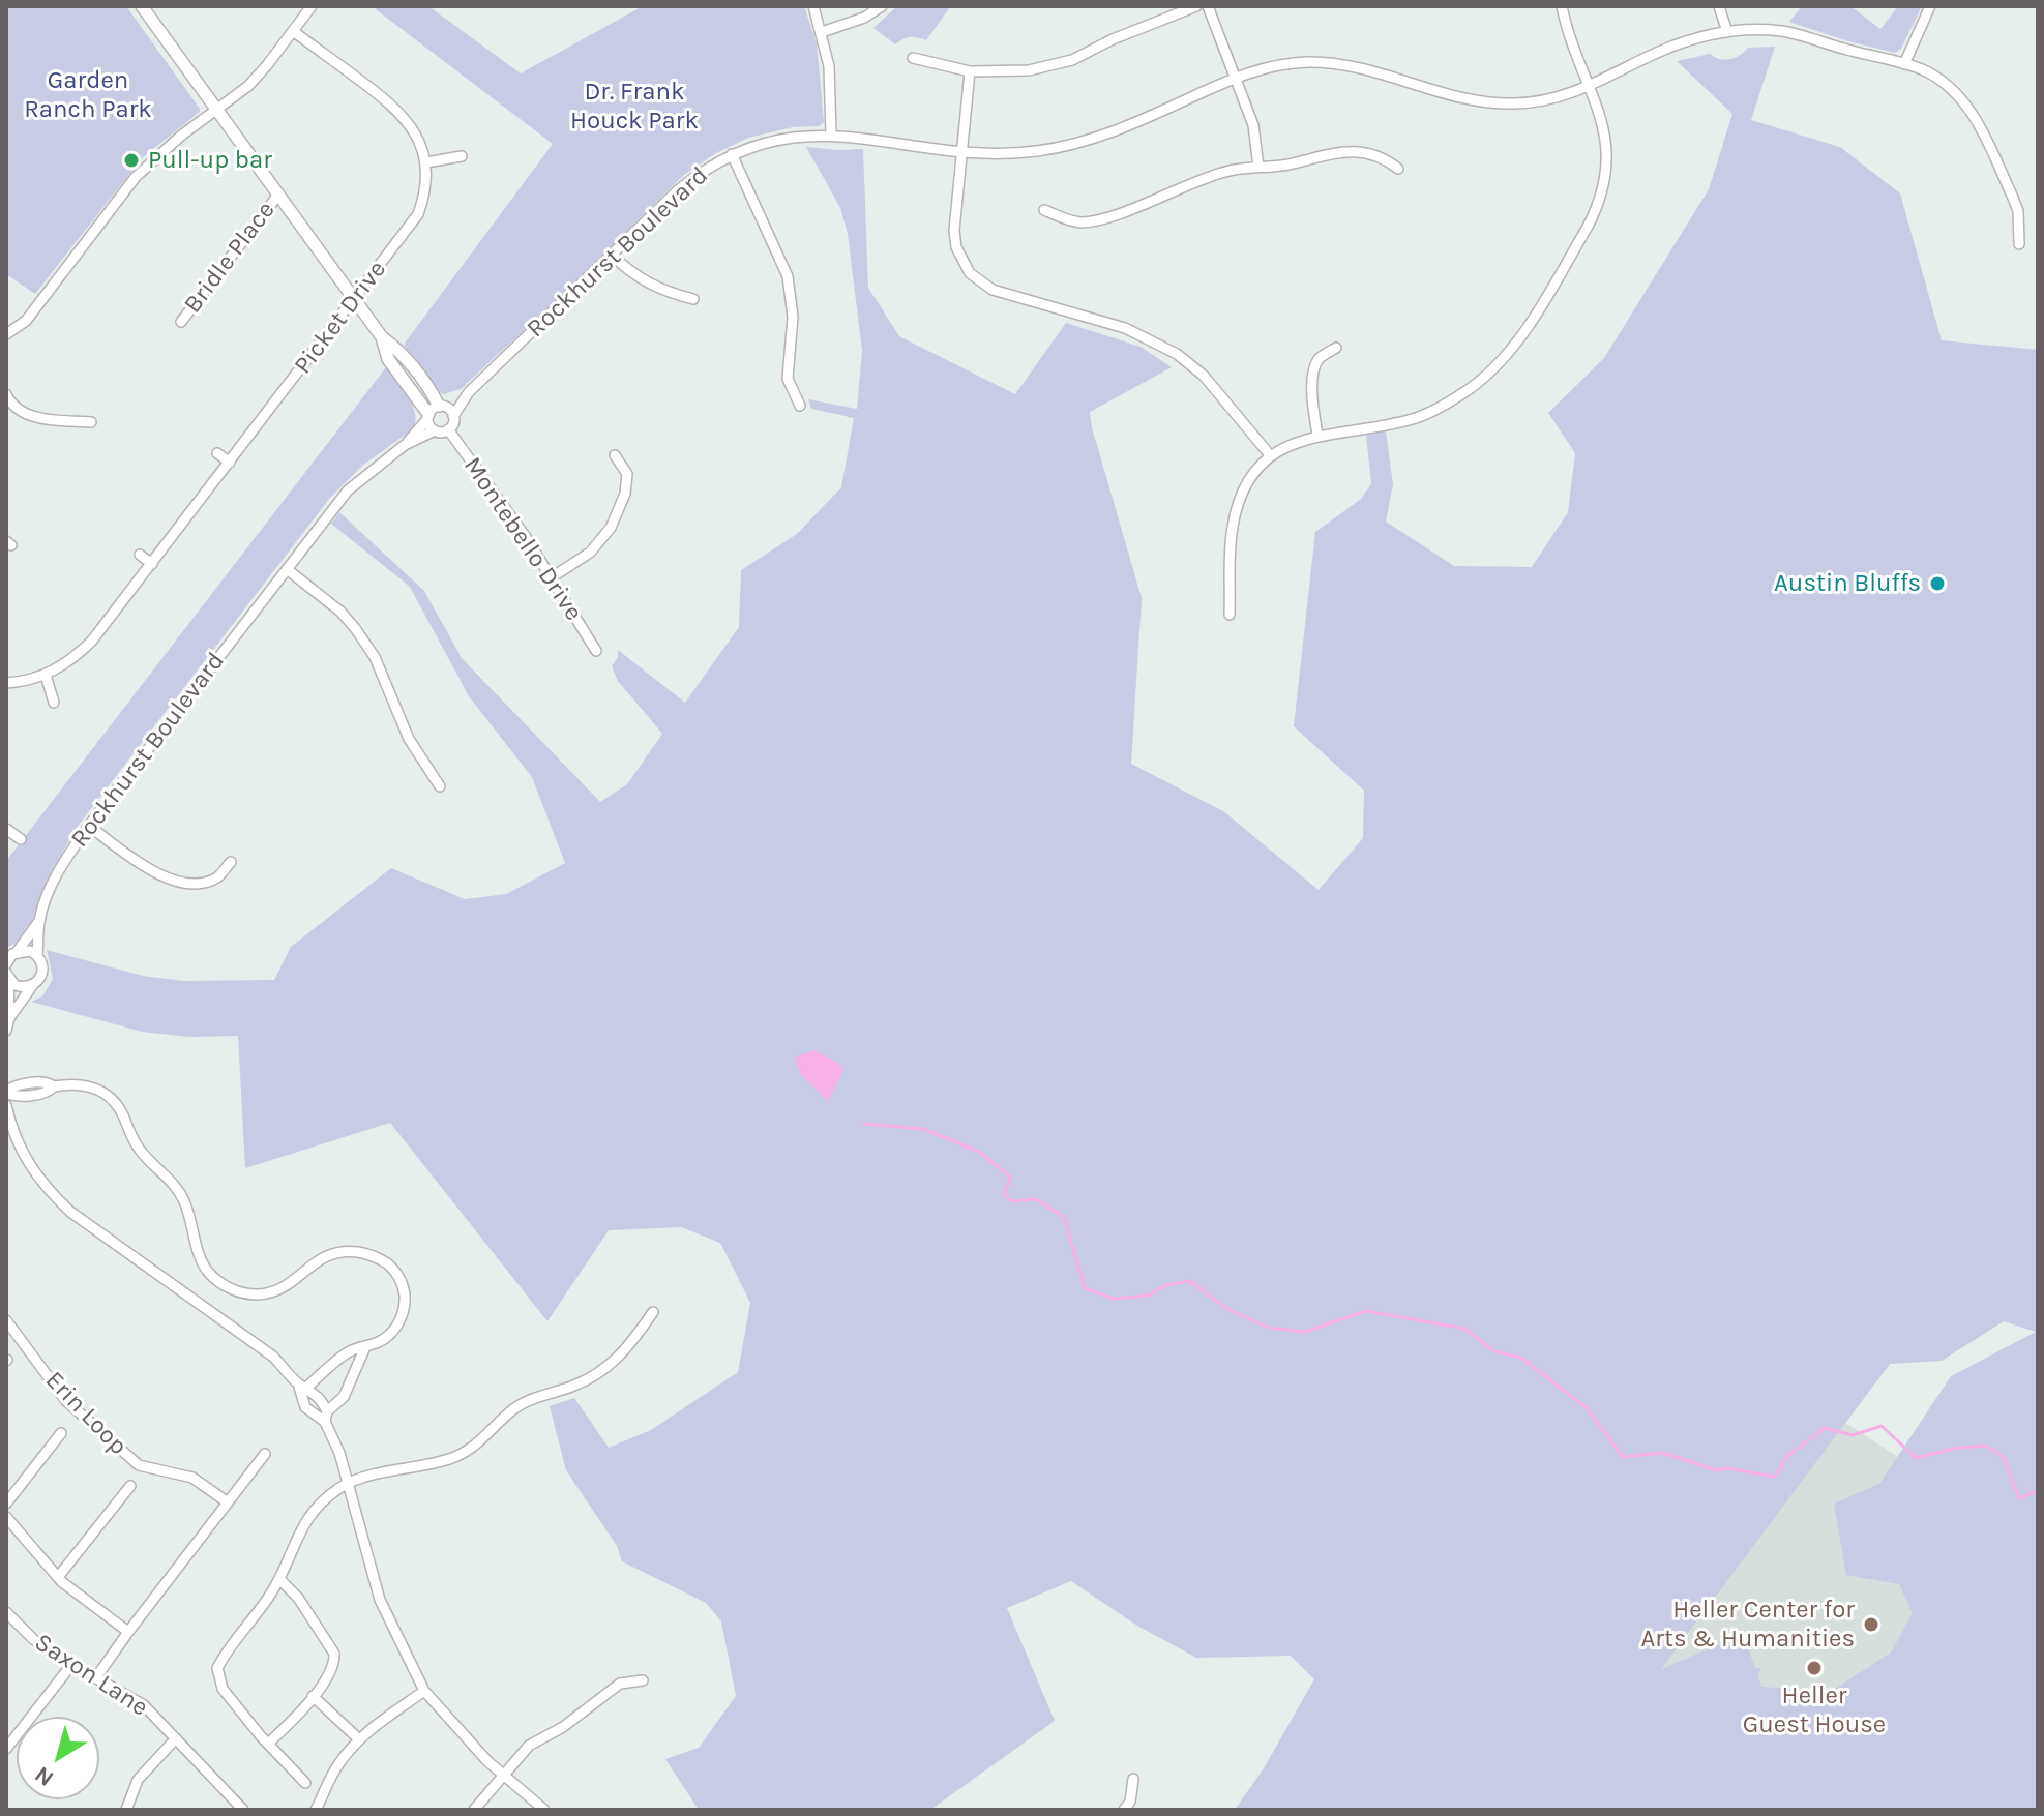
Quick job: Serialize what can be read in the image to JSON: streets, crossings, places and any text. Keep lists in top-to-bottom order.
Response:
{
  "streets": {
    "street": [
      "Rockhurst Boulevard",
      "Bridle Place",
      "Picket Drive",
      "Montebello Drive",
      "Erin Loop",
      "Saxon Lane"
    ]
  },
  "crossings": [
    ["Rockhurst Boulevard", "Montebello Drive"]
  ],
  "parks": ["Garden Ranch Park", "Dr. Frank Houck Park"],
  "places": [
    "Pull-up bar",
    "Austin Bluffs",
    "Heller Center for Arts & Humanities",
    "Heller Guest House"
  ],
  "north": "bottom left"
}
